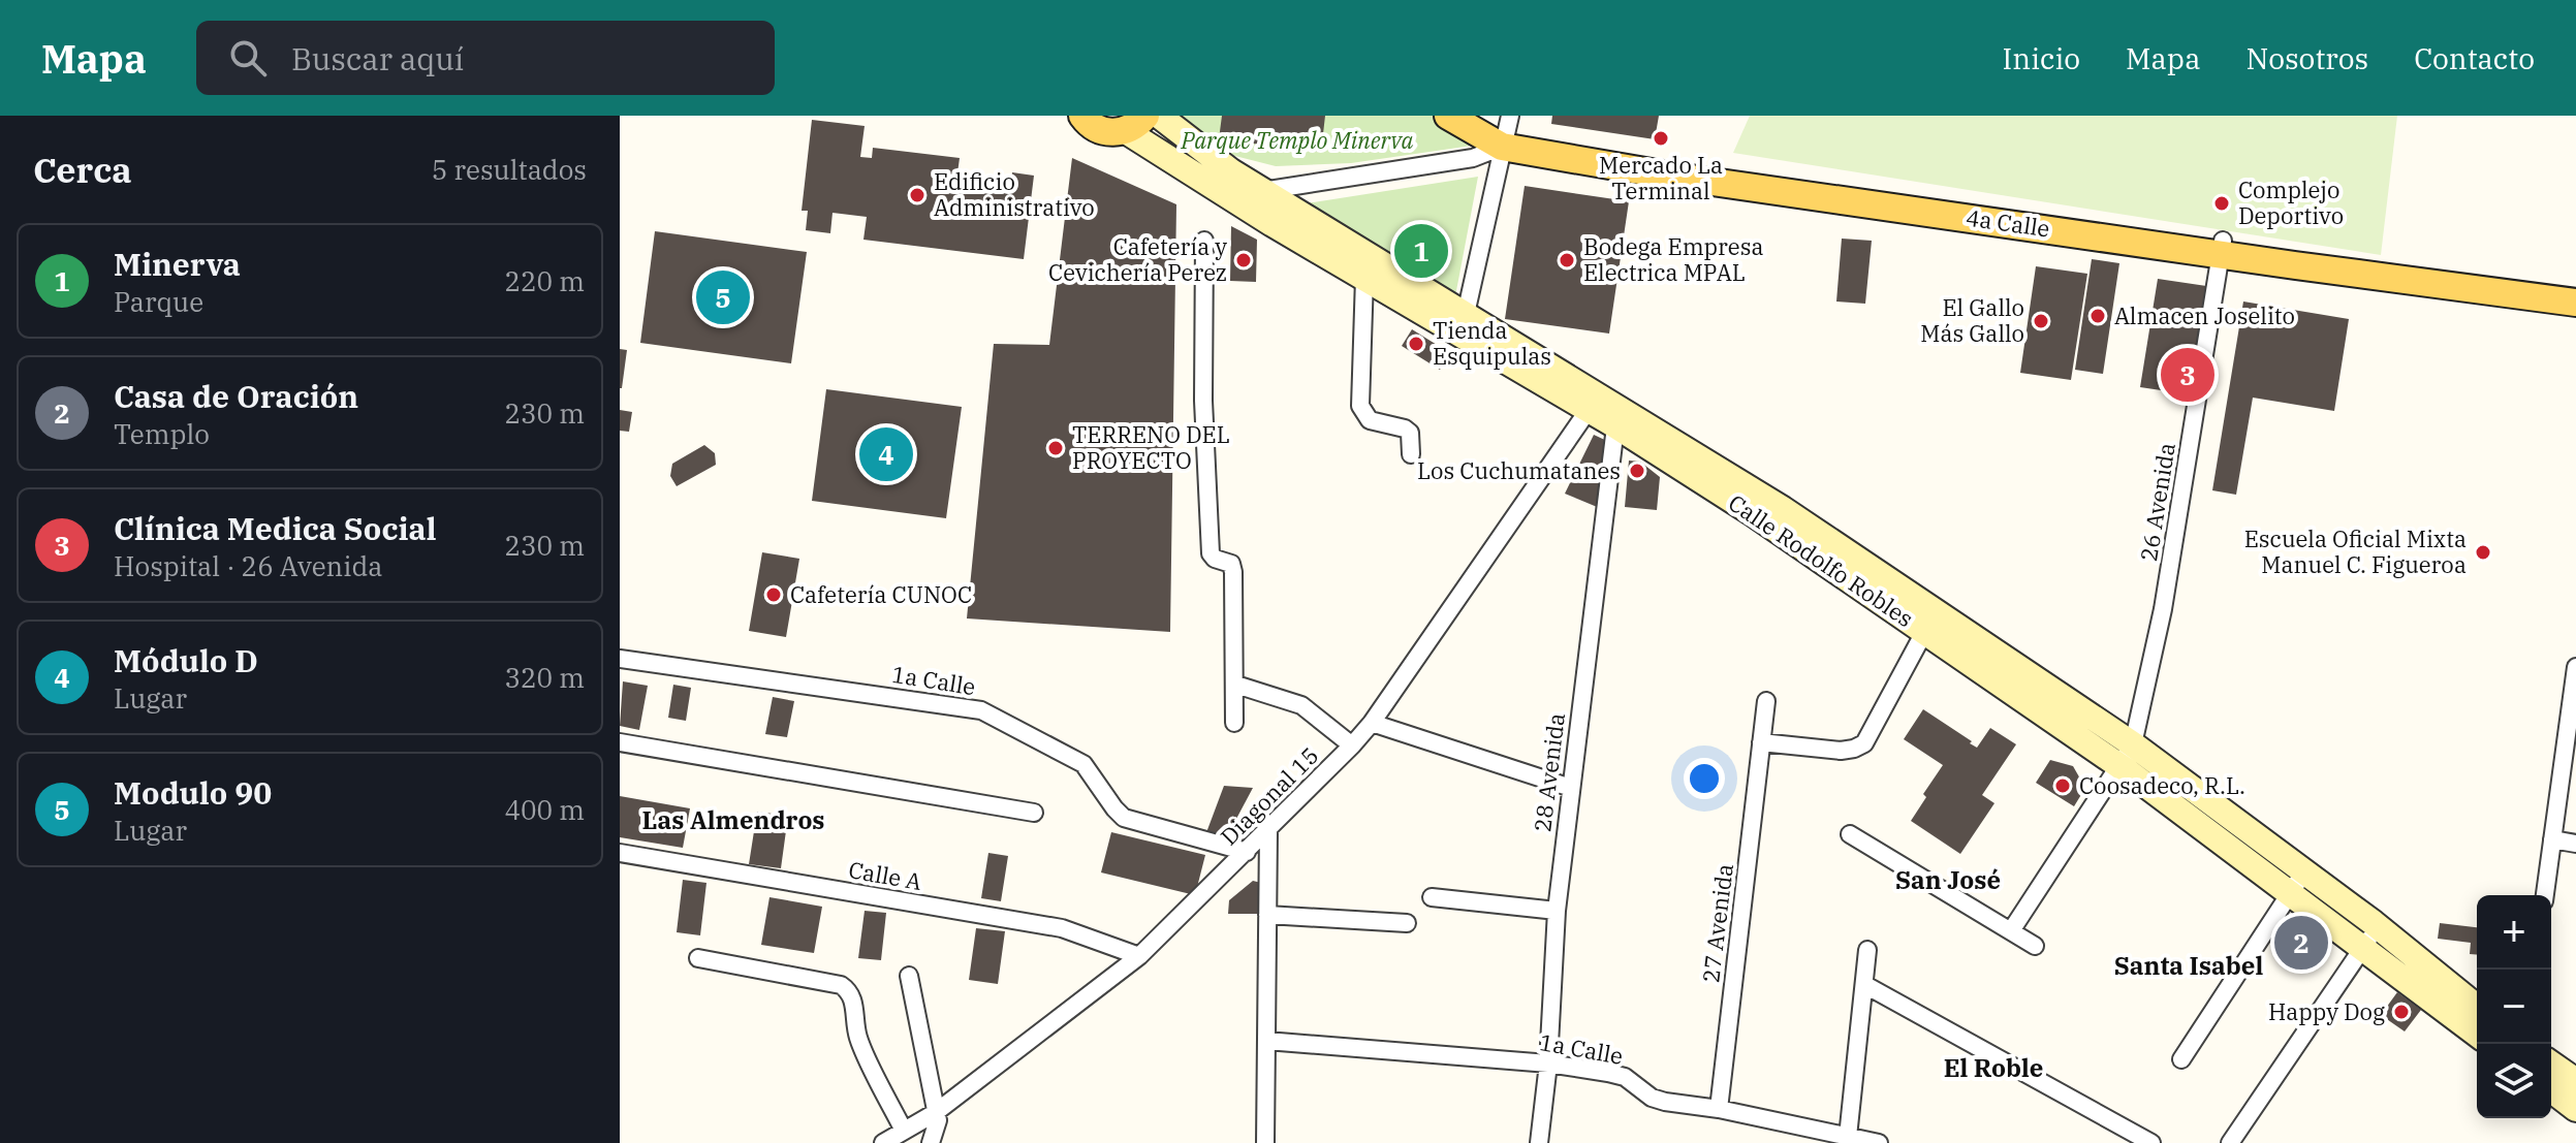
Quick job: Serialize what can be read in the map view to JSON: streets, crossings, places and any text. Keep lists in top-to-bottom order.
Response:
{
  "streets": {
    "main road": ["4a Calle", "Calle Rodolfo Robles"],
    "street": [
      "26 Avenida",
      "1a Calle",
      "28 Avenida",
      "Diagonal 15",
      "Calle A",
      "27 Avenida"
    ]
  },
  "crossings": [
    ["4a Calle", "26 Avenida"],
    ["26 Avenida", "Calle Rodolfo Robles"],
    ["Calle Rodolfo Robles", "28 Avenida"],
    ["Calle Rodolfo Robles", "Diagonal 15"],
    ["1a Calle", "28 Avenida"],
    ["1a Calle", "Diagonal 15"],
    ["1a Calle", "27 Avenida"],
    ["Diagonal 15", "Calle A"]
  ],
  "districts": [
    "Las Almendros",
    "San José",
    "Santa Isabel",
    "El Roble"
  ],
  "parks": ["Parque Templo Minerva"],
  "places": [
    "Mercado La Terminal",
    "Edificio Administrativo",
    "Complejo Deportivo",
    "Cafetería y Cevichería Perez",
    "Bodega Empresa Electrica MPAL",
    "Almacen Joselito",
    "El Gallo Más Gallo",
    "Tienda Esquipulas",
    "TERRENO DEL PROYECTO",
    "Los Cuchumatanes",
    "Escuela Oficial Mixta Manuel C. Figueroa",
    "Cafetería CUNOC",
    "Coosadeco, R.L.",
    "Happy Dog"
  ],
  "page": {
    "header": "Mapa",
    "search": "Buscar aquí",
    "nav": [
      "Inicio",
      "Mapa",
      "Nosotros",
      "Contacto"
    ],
    "heading": ["Cerca", "5 resultados"],
    "pins": [
      "1",
      "5",
      "3",
      "4",
      "2"
    ],
    "list": [
      {
        "mark": "1",
        "name": "Minerva",
        "note": "Parque",
        "value": "220 m"
      },
      {
        "mark": "2",
        "name": "Casa de Oración",
        "note": "Templo",
        "value": "230 m"
      },
      {
        "mark": "3",
        "name": "Clínica Medica Social",
        "note": "Hospital · 26 Avenida",
        "value": "230 m"
      },
      {
        "mark": "4",
        "name": "Módulo D",
        "note": "Lugar",
        "value": "320 m"
      },
      {
        "mark": "5",
        "name": "Modulo 90",
        "note": "Lugar",
        "value": "400 m"
      }
    ],
    "map_buttons": ["+", "−"]
  }
}
